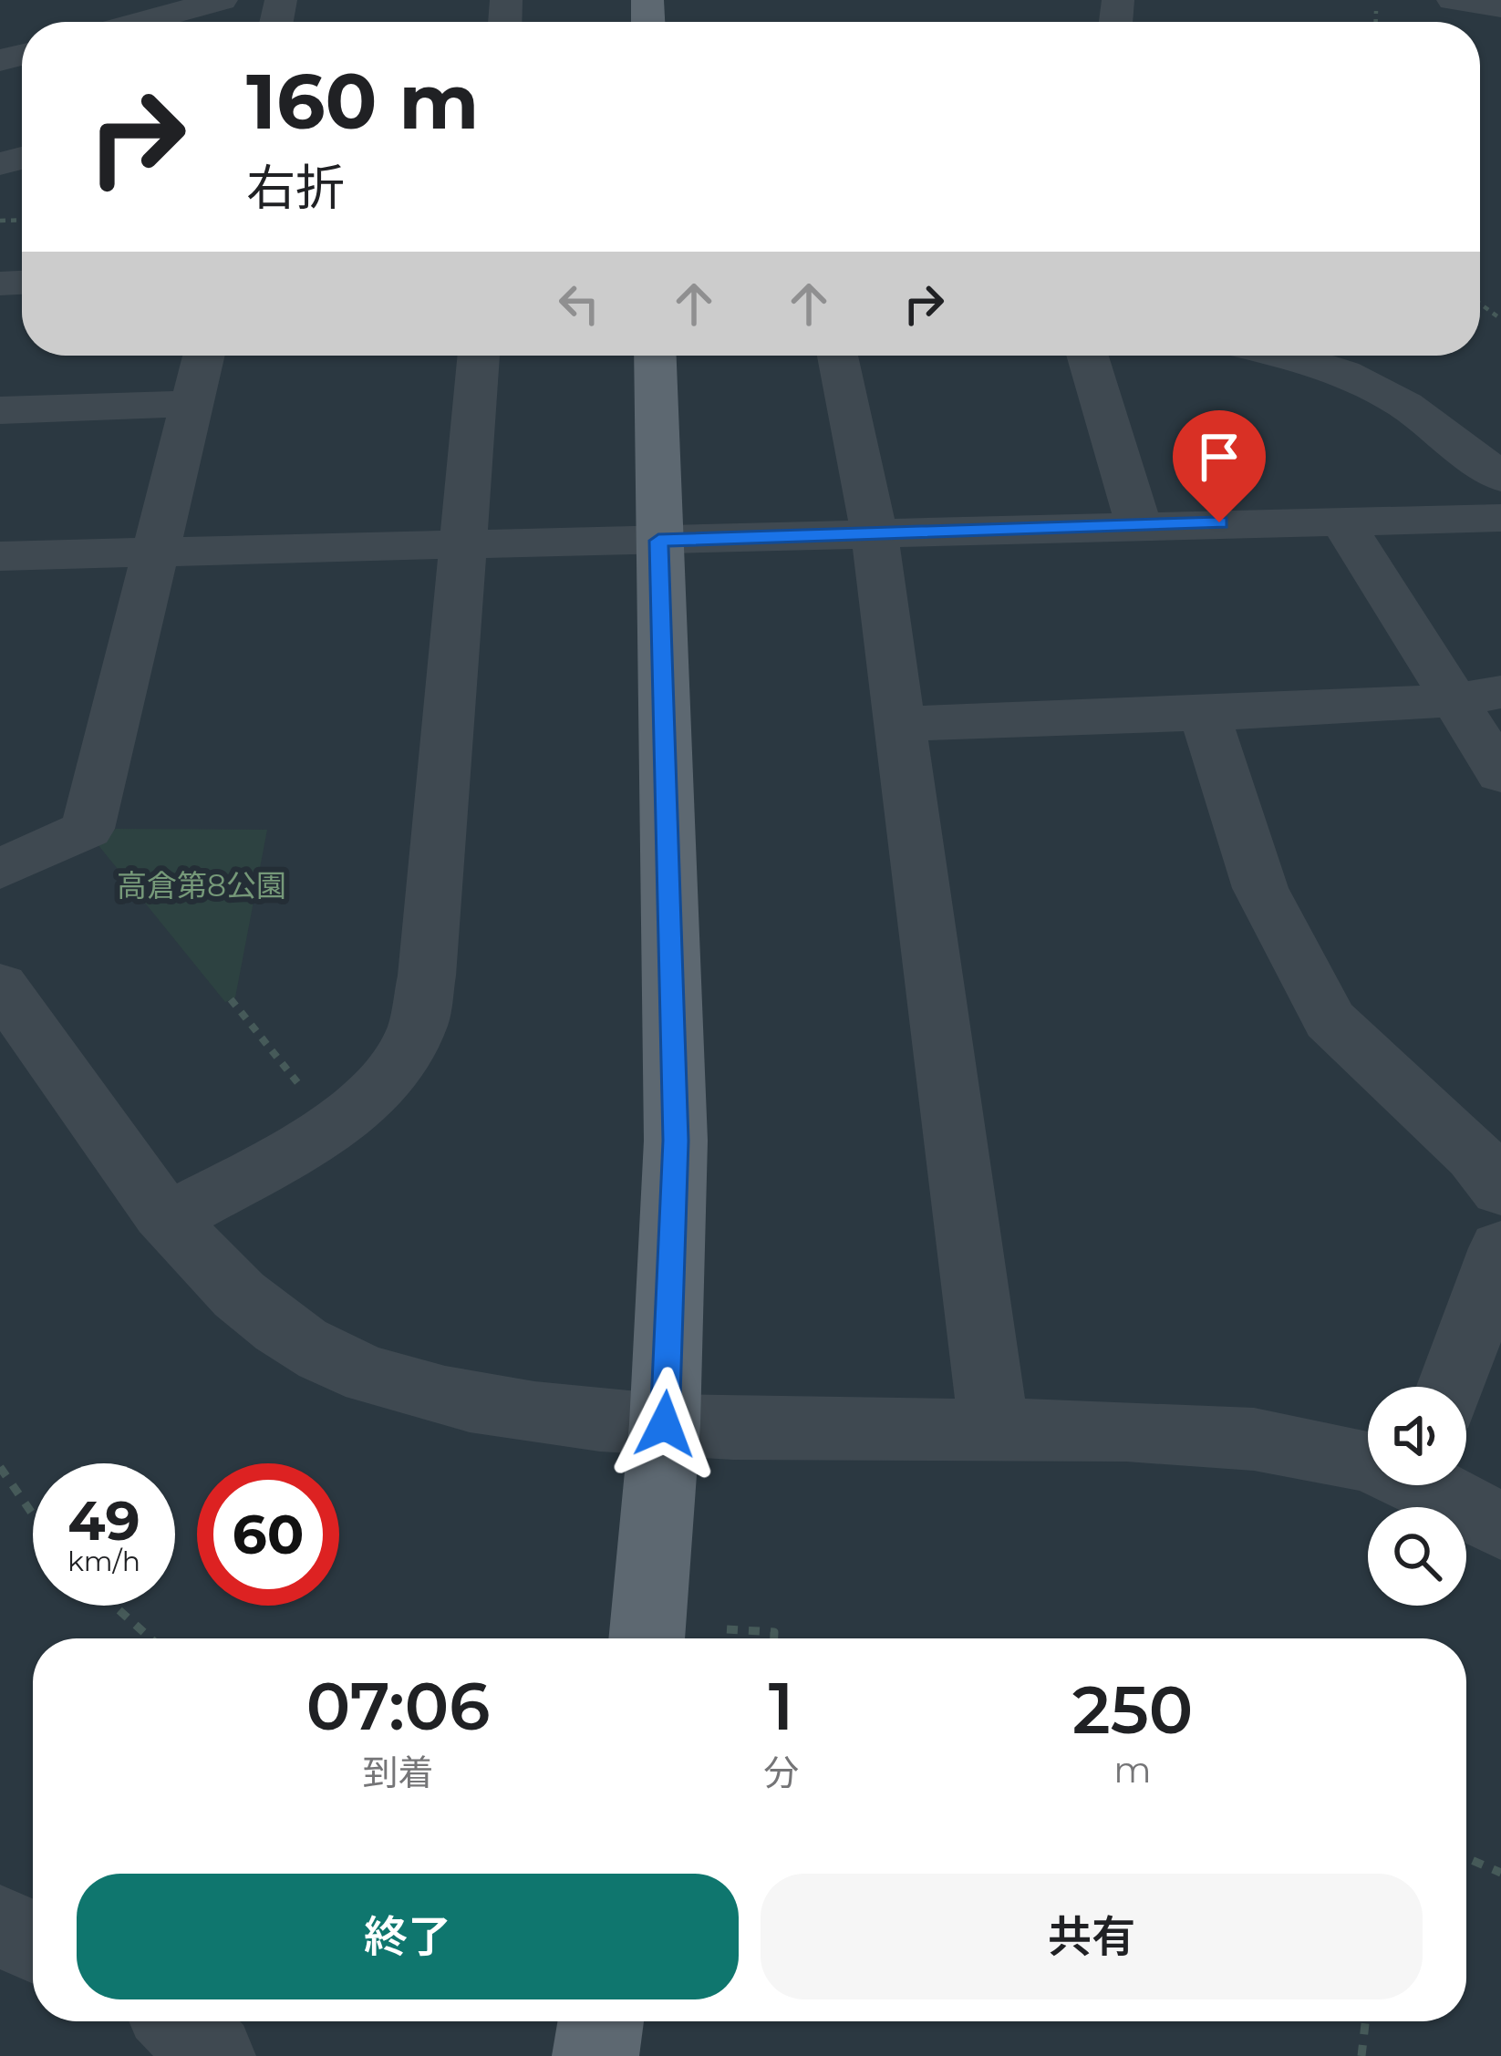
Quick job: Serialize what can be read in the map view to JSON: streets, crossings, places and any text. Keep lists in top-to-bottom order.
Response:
{
  "parks": ["高倉第8公園"],
  "page": {
    "turn": ["160 m", "右折"],
    "speed": "49 km/h",
    "limit": "60",
    "eta": [
      "07:06",
      "到着",
      "1",
      "分",
      "250",
      "m"
    ],
    "buttons": ["終了", "共有"]
  }
}
